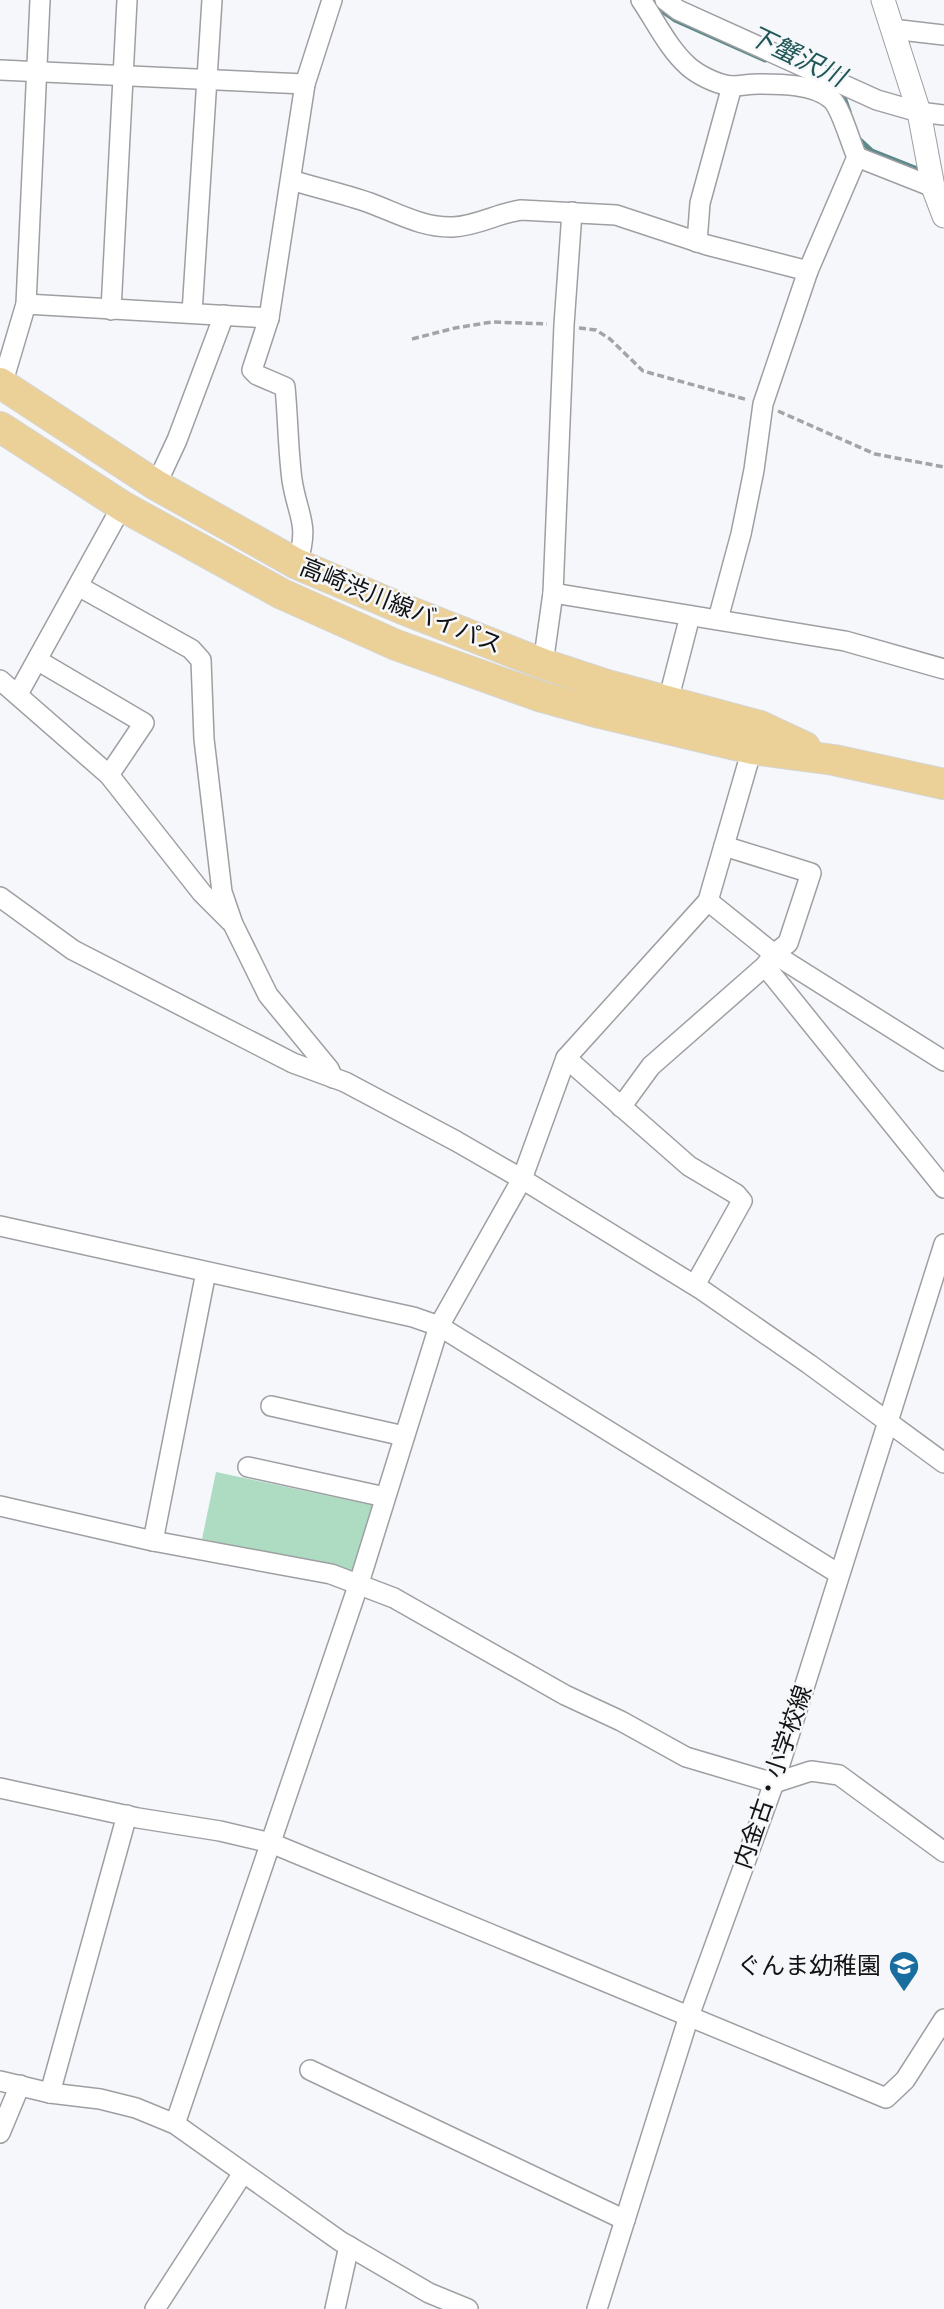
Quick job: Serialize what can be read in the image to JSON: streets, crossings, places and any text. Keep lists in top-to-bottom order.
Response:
{
  "streets": {
    "main road": ["高崎渋川線バイパス"],
    "street": ["内金古・小学校線"]
  },
  "water": ["下蟹沢川"],
  "places": {
    "school or university": ["ぐんま幼稚園"]
  }
}
